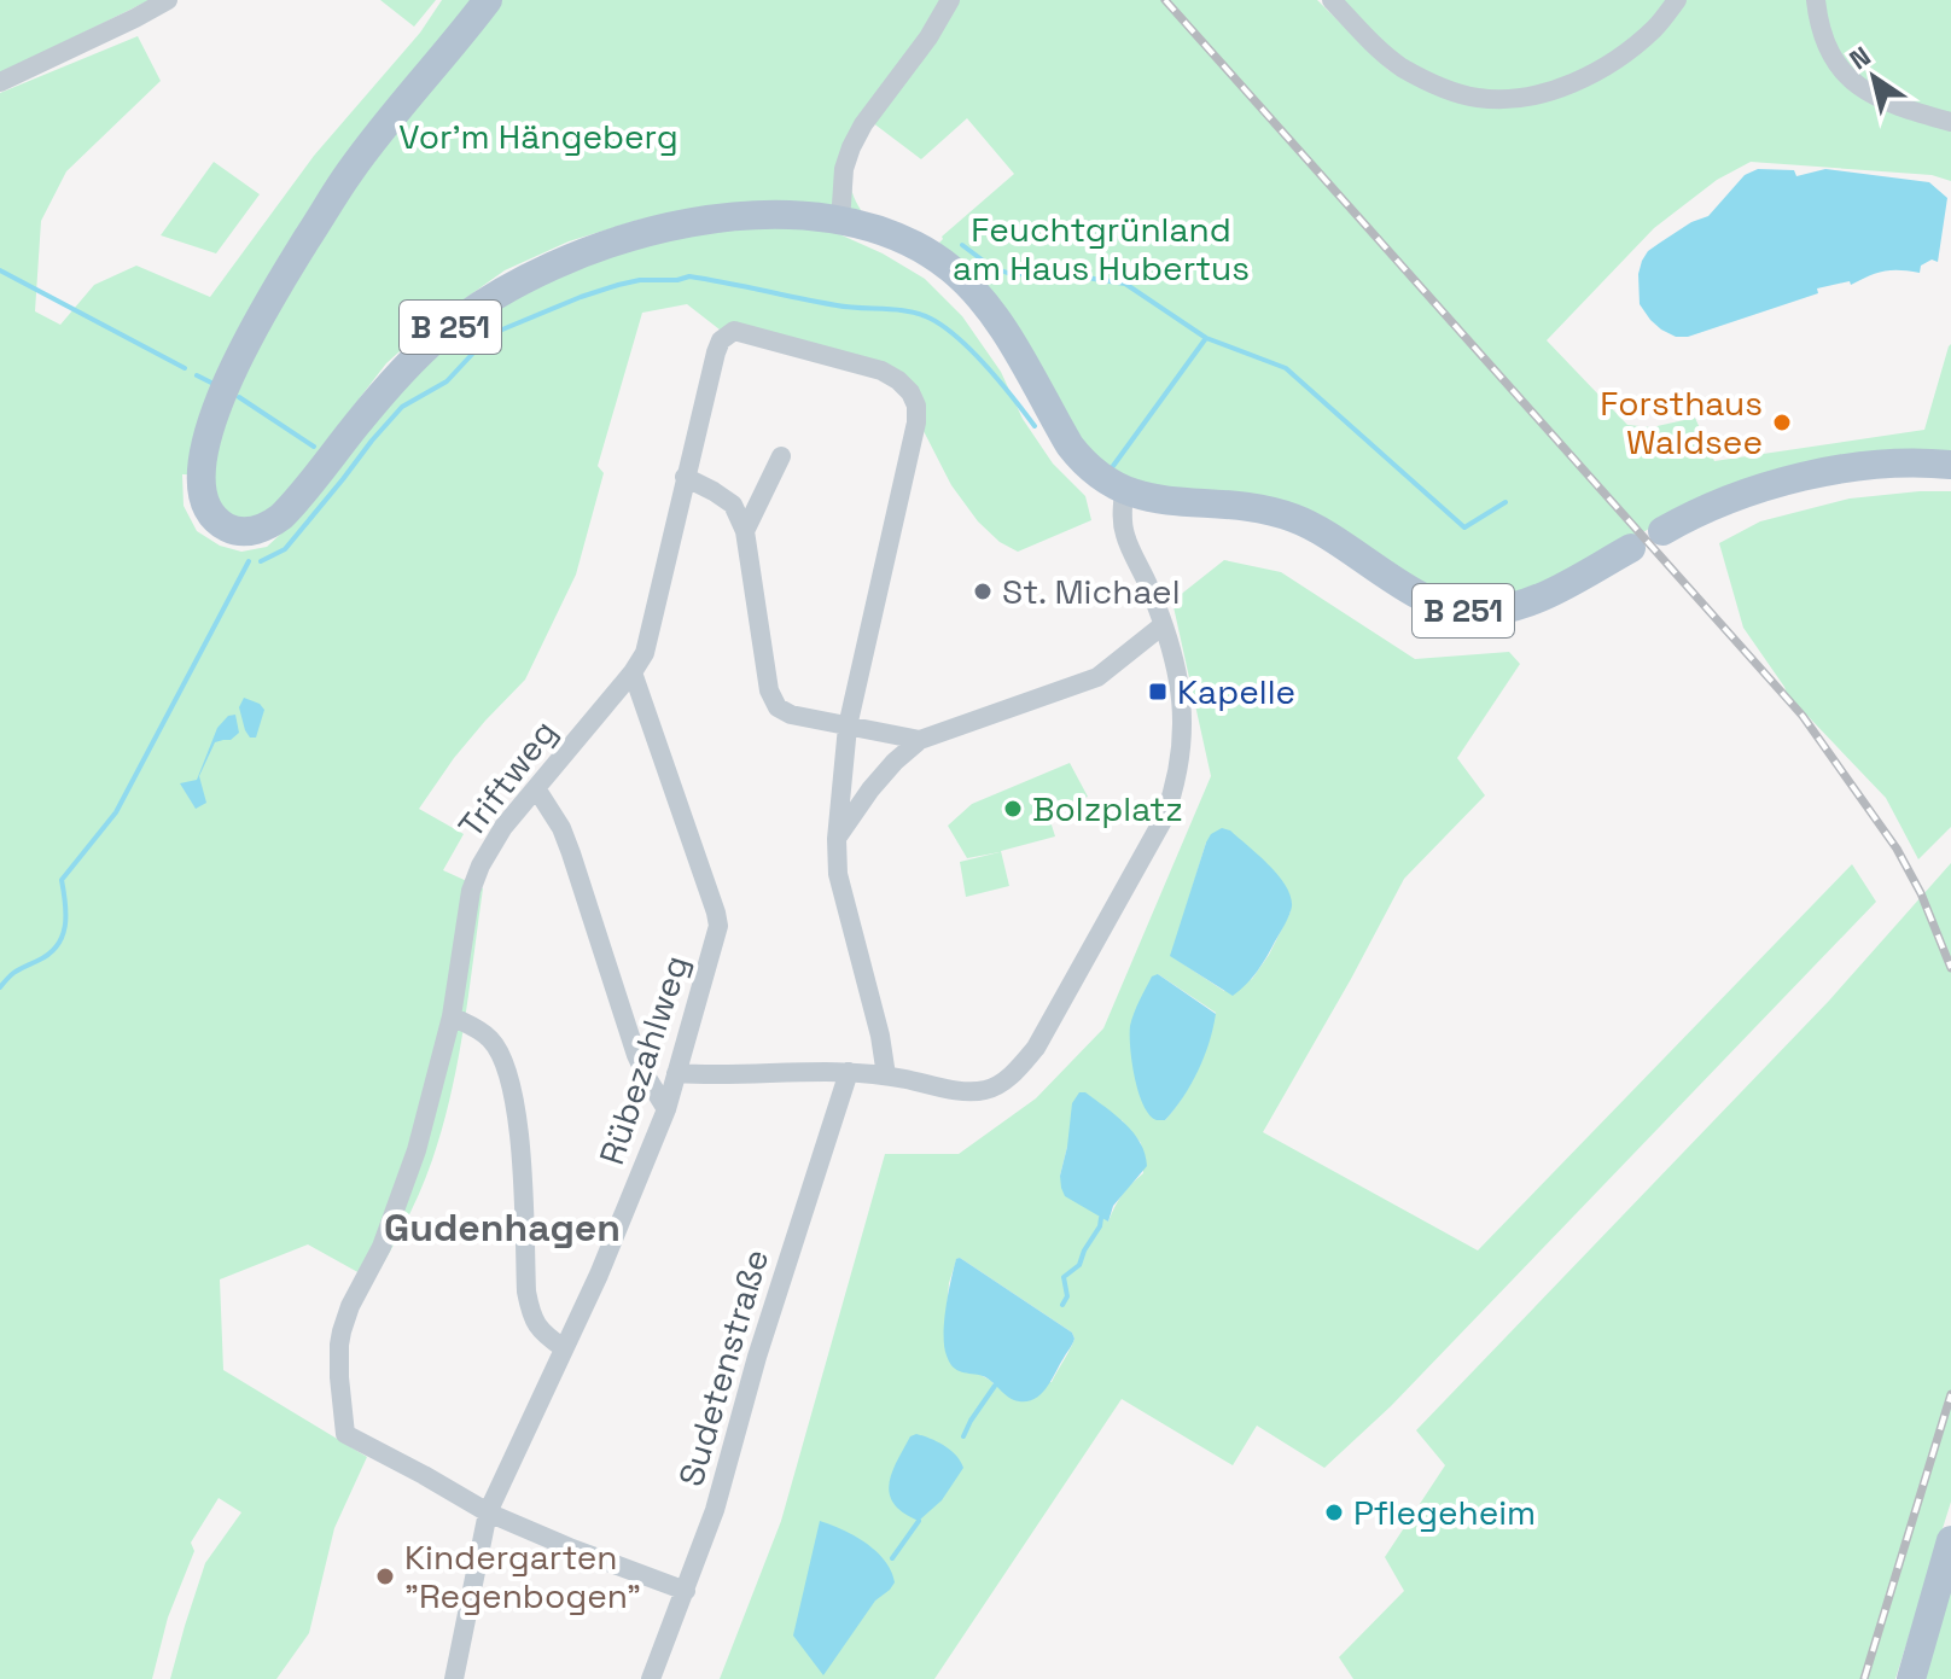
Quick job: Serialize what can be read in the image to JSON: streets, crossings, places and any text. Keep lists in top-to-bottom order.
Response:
{
  "streets": {
    "main road": ["B 251"],
    "street": ["Triftweg", "Rübezahlweg", "Sudetenstraße"]
  },
  "crossings": [
    ["Triftweg", "Rübezahlweg"],
    ["Triftweg", "Sudetenstraße"]
  ],
  "districts": ["Gudenhagen"],
  "parks": ["Vor'm Hängeberg", "Feuchtgrünland am Haus Hubertus"],
  "places": {
    "other": [
      "Forsthaus Waldsee",
      "St. Michael",
      "Bolzplatz",
      "Pflegeheim",
      "Kindergarten \"Regenbogen\""
    ],
    "transit": ["Kapelle"]
  },
  "north": "top left"
}
